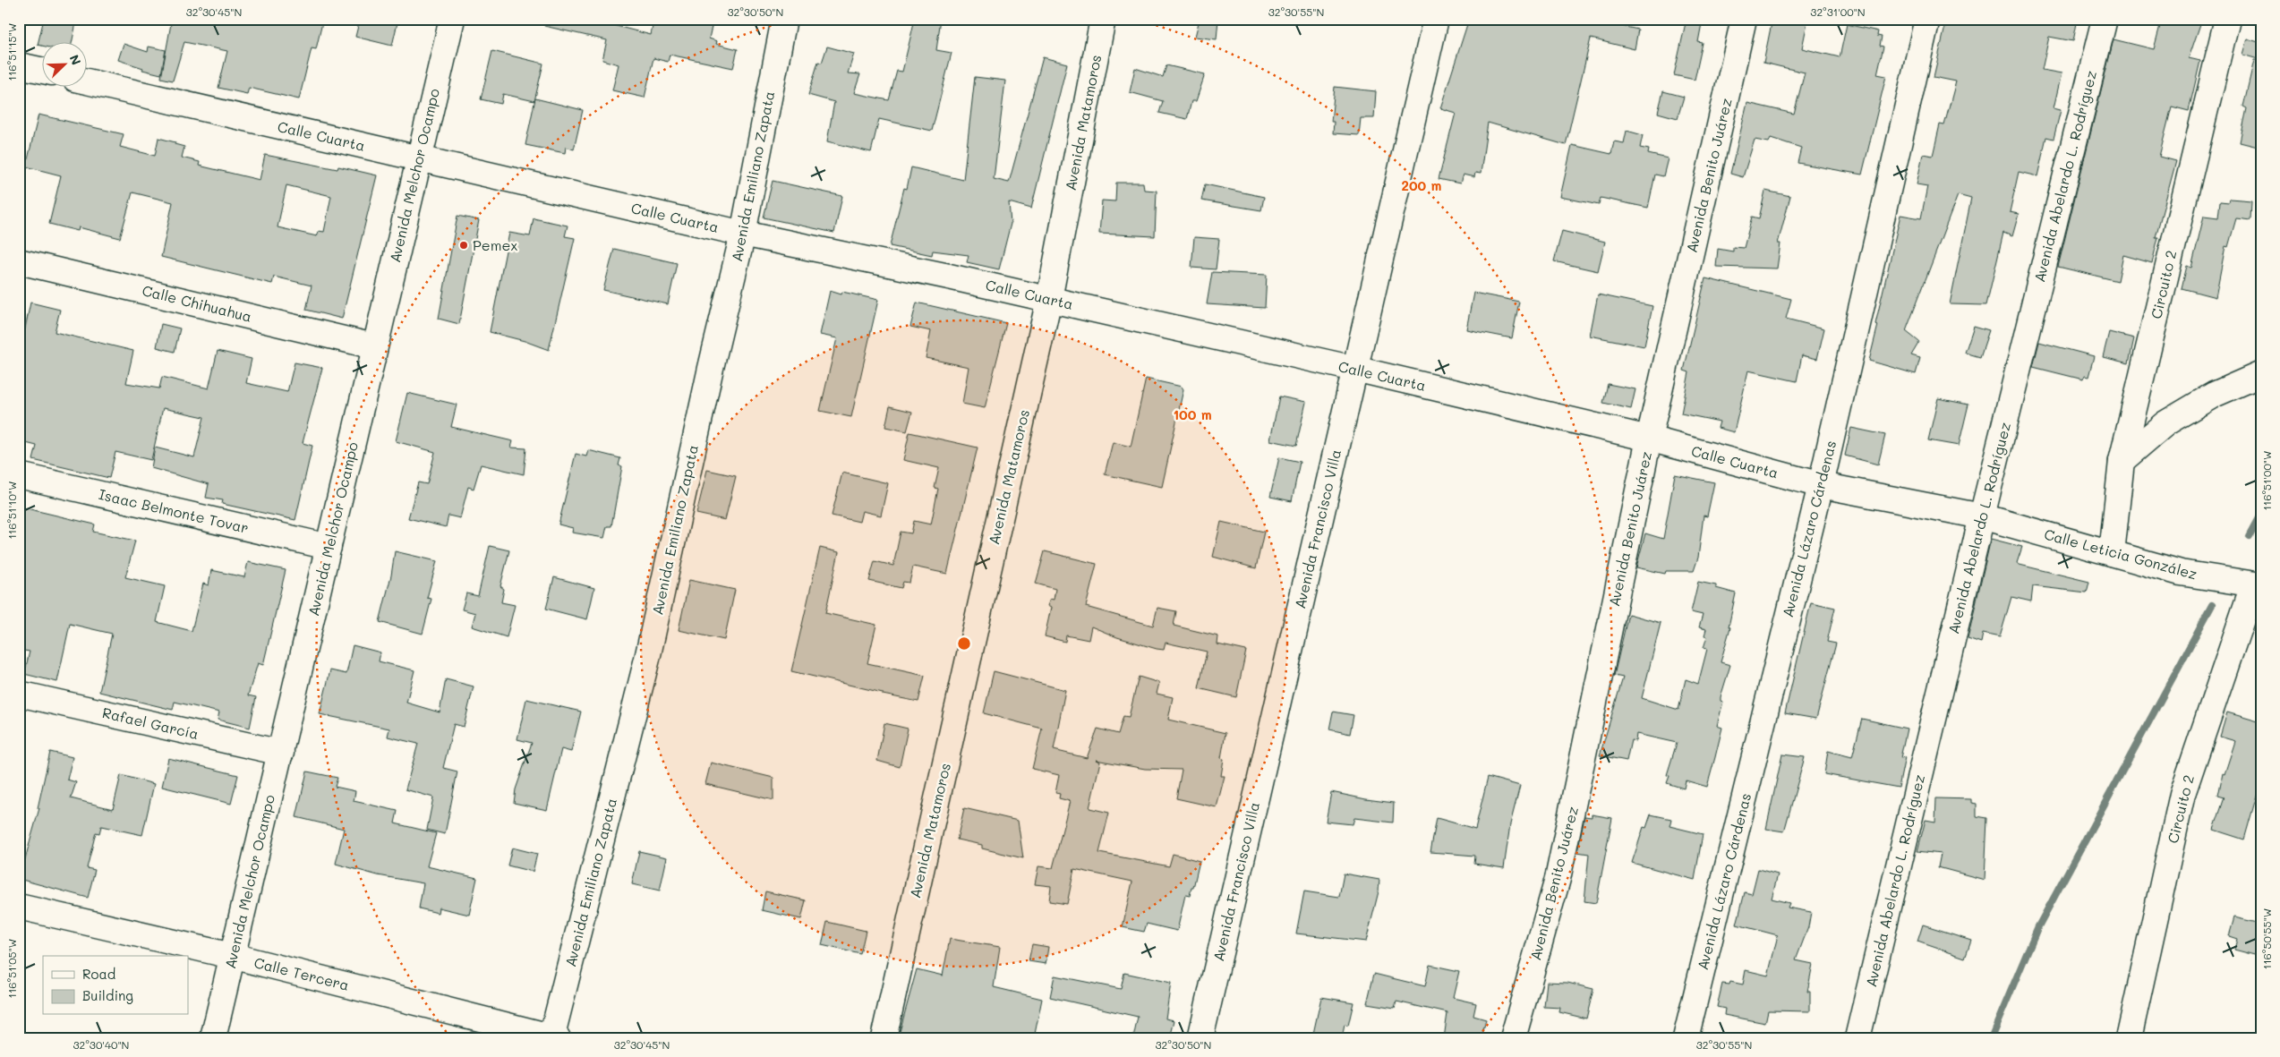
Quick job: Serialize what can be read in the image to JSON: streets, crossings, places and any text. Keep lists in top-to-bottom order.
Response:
{
  "streets": {
    "street": [
      "Avenida Matamoros",
      "Calle Cuarta",
      "Avenida Melchor Ocampo",
      "Avenida Benito Juárez",
      "Avenida Emiliano Zapata",
      "Avenida Abelardo L. Rodríguez",
      "Circuito 2",
      "Calle Chihuahua",
      "Isaac Belmonte Tovar",
      "Avenida Francisco Villa",
      "Avenida Lázaro Cárdenas",
      "Calle Leticia González",
      "Rafael García",
      "Calle Tercera"
    ]
  },
  "crossings": [
    ["Avenida Matamoros", "Calle Cuarta"],
    ["Calle Cuarta", "Avenida Melchor Ocampo"],
    ["Calle Cuarta", "Avenida Benito Juárez"],
    ["Calle Cuarta", "Avenida Emiliano Zapata"],
    ["Calle Cuarta", "Avenida Abelardo L. Rodríguez"],
    ["Calle Cuarta", "Avenida Francisco Villa"],
    ["Calle Cuarta", "Avenida Lázaro Cárdenas"],
    ["Calle Cuarta", "Calle Leticia González"],
    ["Avenida Melchor Ocampo", "Calle Chihuahua"],
    ["Avenida Melchor Ocampo", "Isaac Belmonte Tovar"],
    ["Avenida Melchor Ocampo", "Rafael García"],
    ["Avenida Melchor Ocampo", "Calle Tercera"],
    ["Avenida Emiliano Zapata", "Calle Tercera"],
    ["Avenida Abelardo L. Rodríguez", "Calle Leticia González"],
    ["Circuito 2", "Calle Leticia González"]
  ],
  "places": ["Pemex"],
  "legend": ["Road", "Building"],
  "north": "top right",
  "coordinates": [
    "32°30'45\"N",
    "32°30'50\"N",
    "32°30'55\"N",
    "32°31'00\"N",
    "116°51'15\"W",
    "116°51'00\"W",
    "116°51'10\"W",
    "116°50'55\"W",
    "116°51'05\"W",
    "32°30'40\"N"
  ],
  "rings": ["200 m", "100 m"]
}
